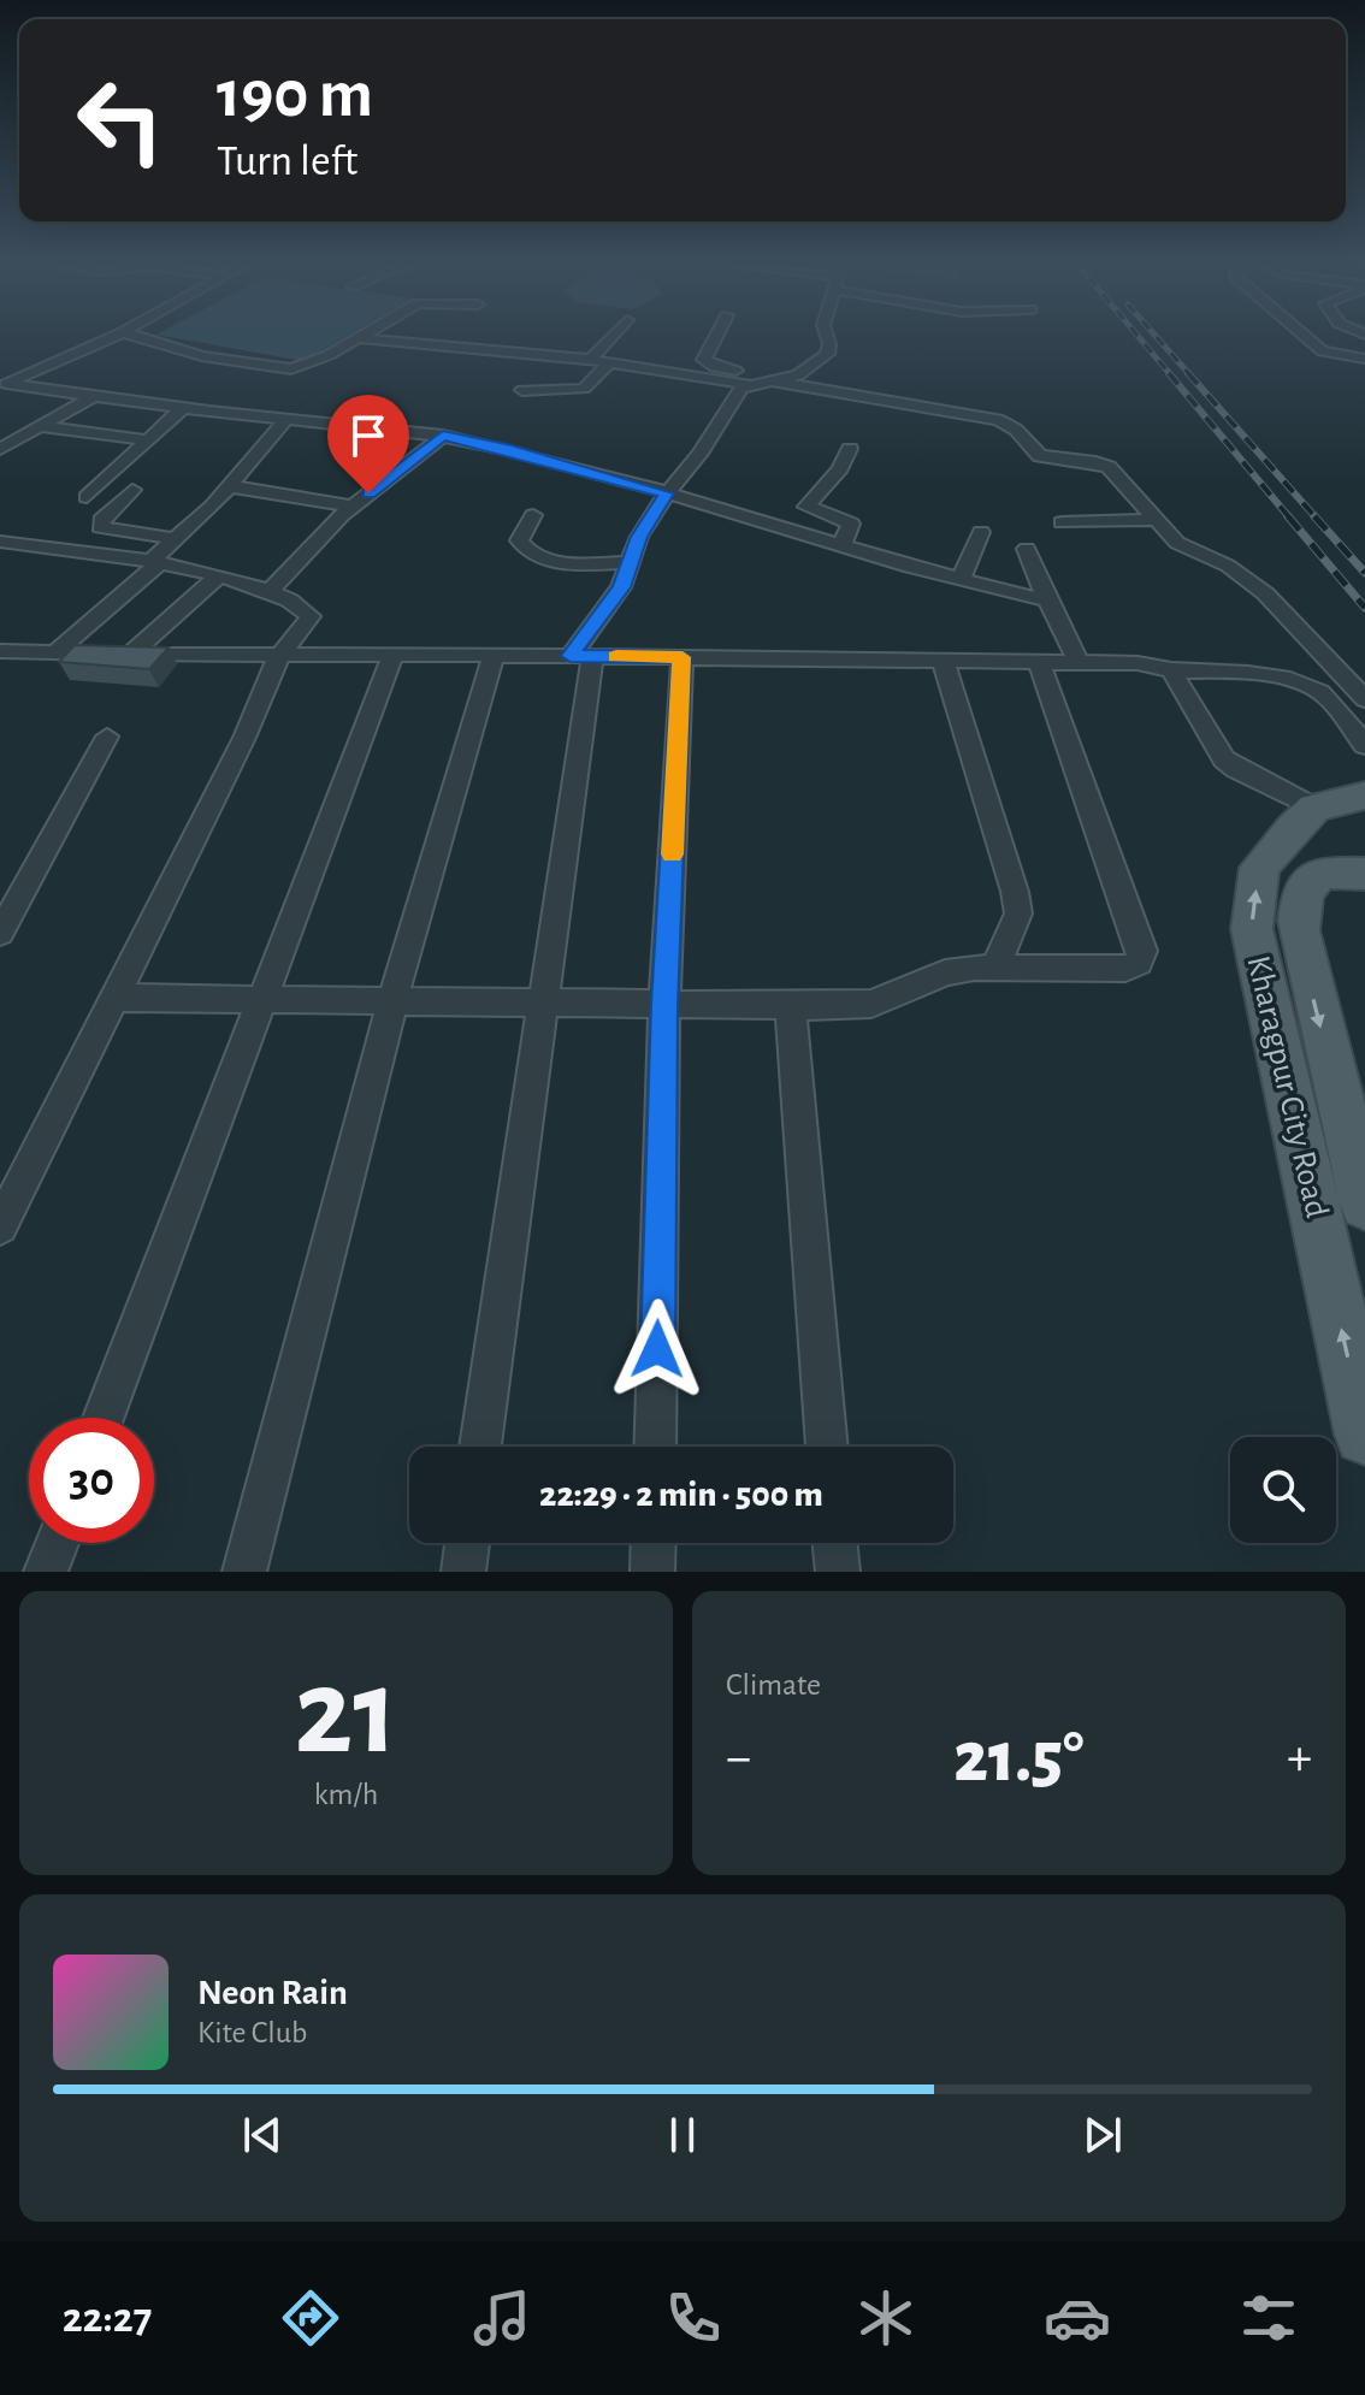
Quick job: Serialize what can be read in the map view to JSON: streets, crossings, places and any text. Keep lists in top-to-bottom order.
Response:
{
  "streets": {
    "main road": ["Kharagpur City Road"]
  },
  "page": {
    "turn": ["190 m", "Turn left"],
    "limit": "30",
    "trip": "22:29 · 2 min · 500 m",
    "tile": [
      ["21", "km/h"],
      "Climate"
    ],
    "heat": ["−", "21.5°", "+"],
    "song": ["Neon Rain", "Kite Club"],
    "tabs": "22:27"
  }
}
